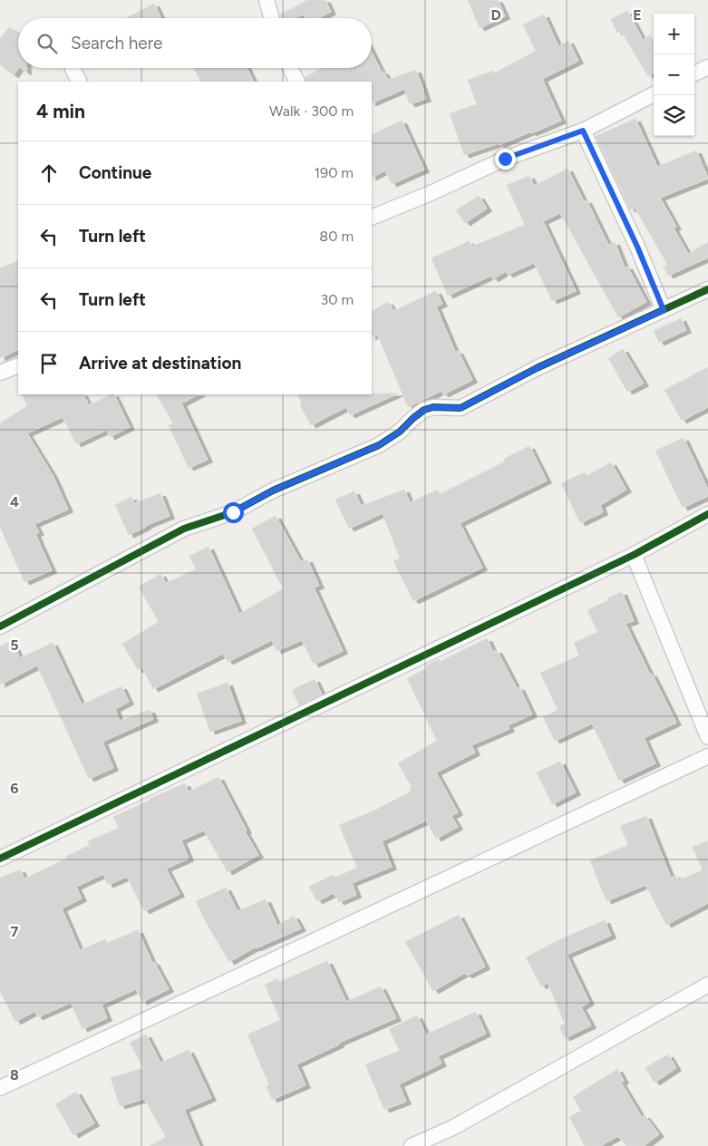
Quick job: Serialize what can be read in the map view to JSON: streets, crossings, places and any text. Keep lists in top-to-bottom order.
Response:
{
  "page": {
    "map_buttons": ["+", "−"],
    "search": "Search here",
    "heading": ["4 min", "Walk · 300 m"],
    "list": [
      ["Continue", "190 m"],
      ["Turn left", "80 m"],
      ["Turn left", "30 m"],
      "Arrive at destination"
    ]
  },
  "grid": {
    "columns": ["D", "E"],
    "rows": [
      "4",
      "5",
      "6",
      "7",
      "8"
    ]
  }
}
